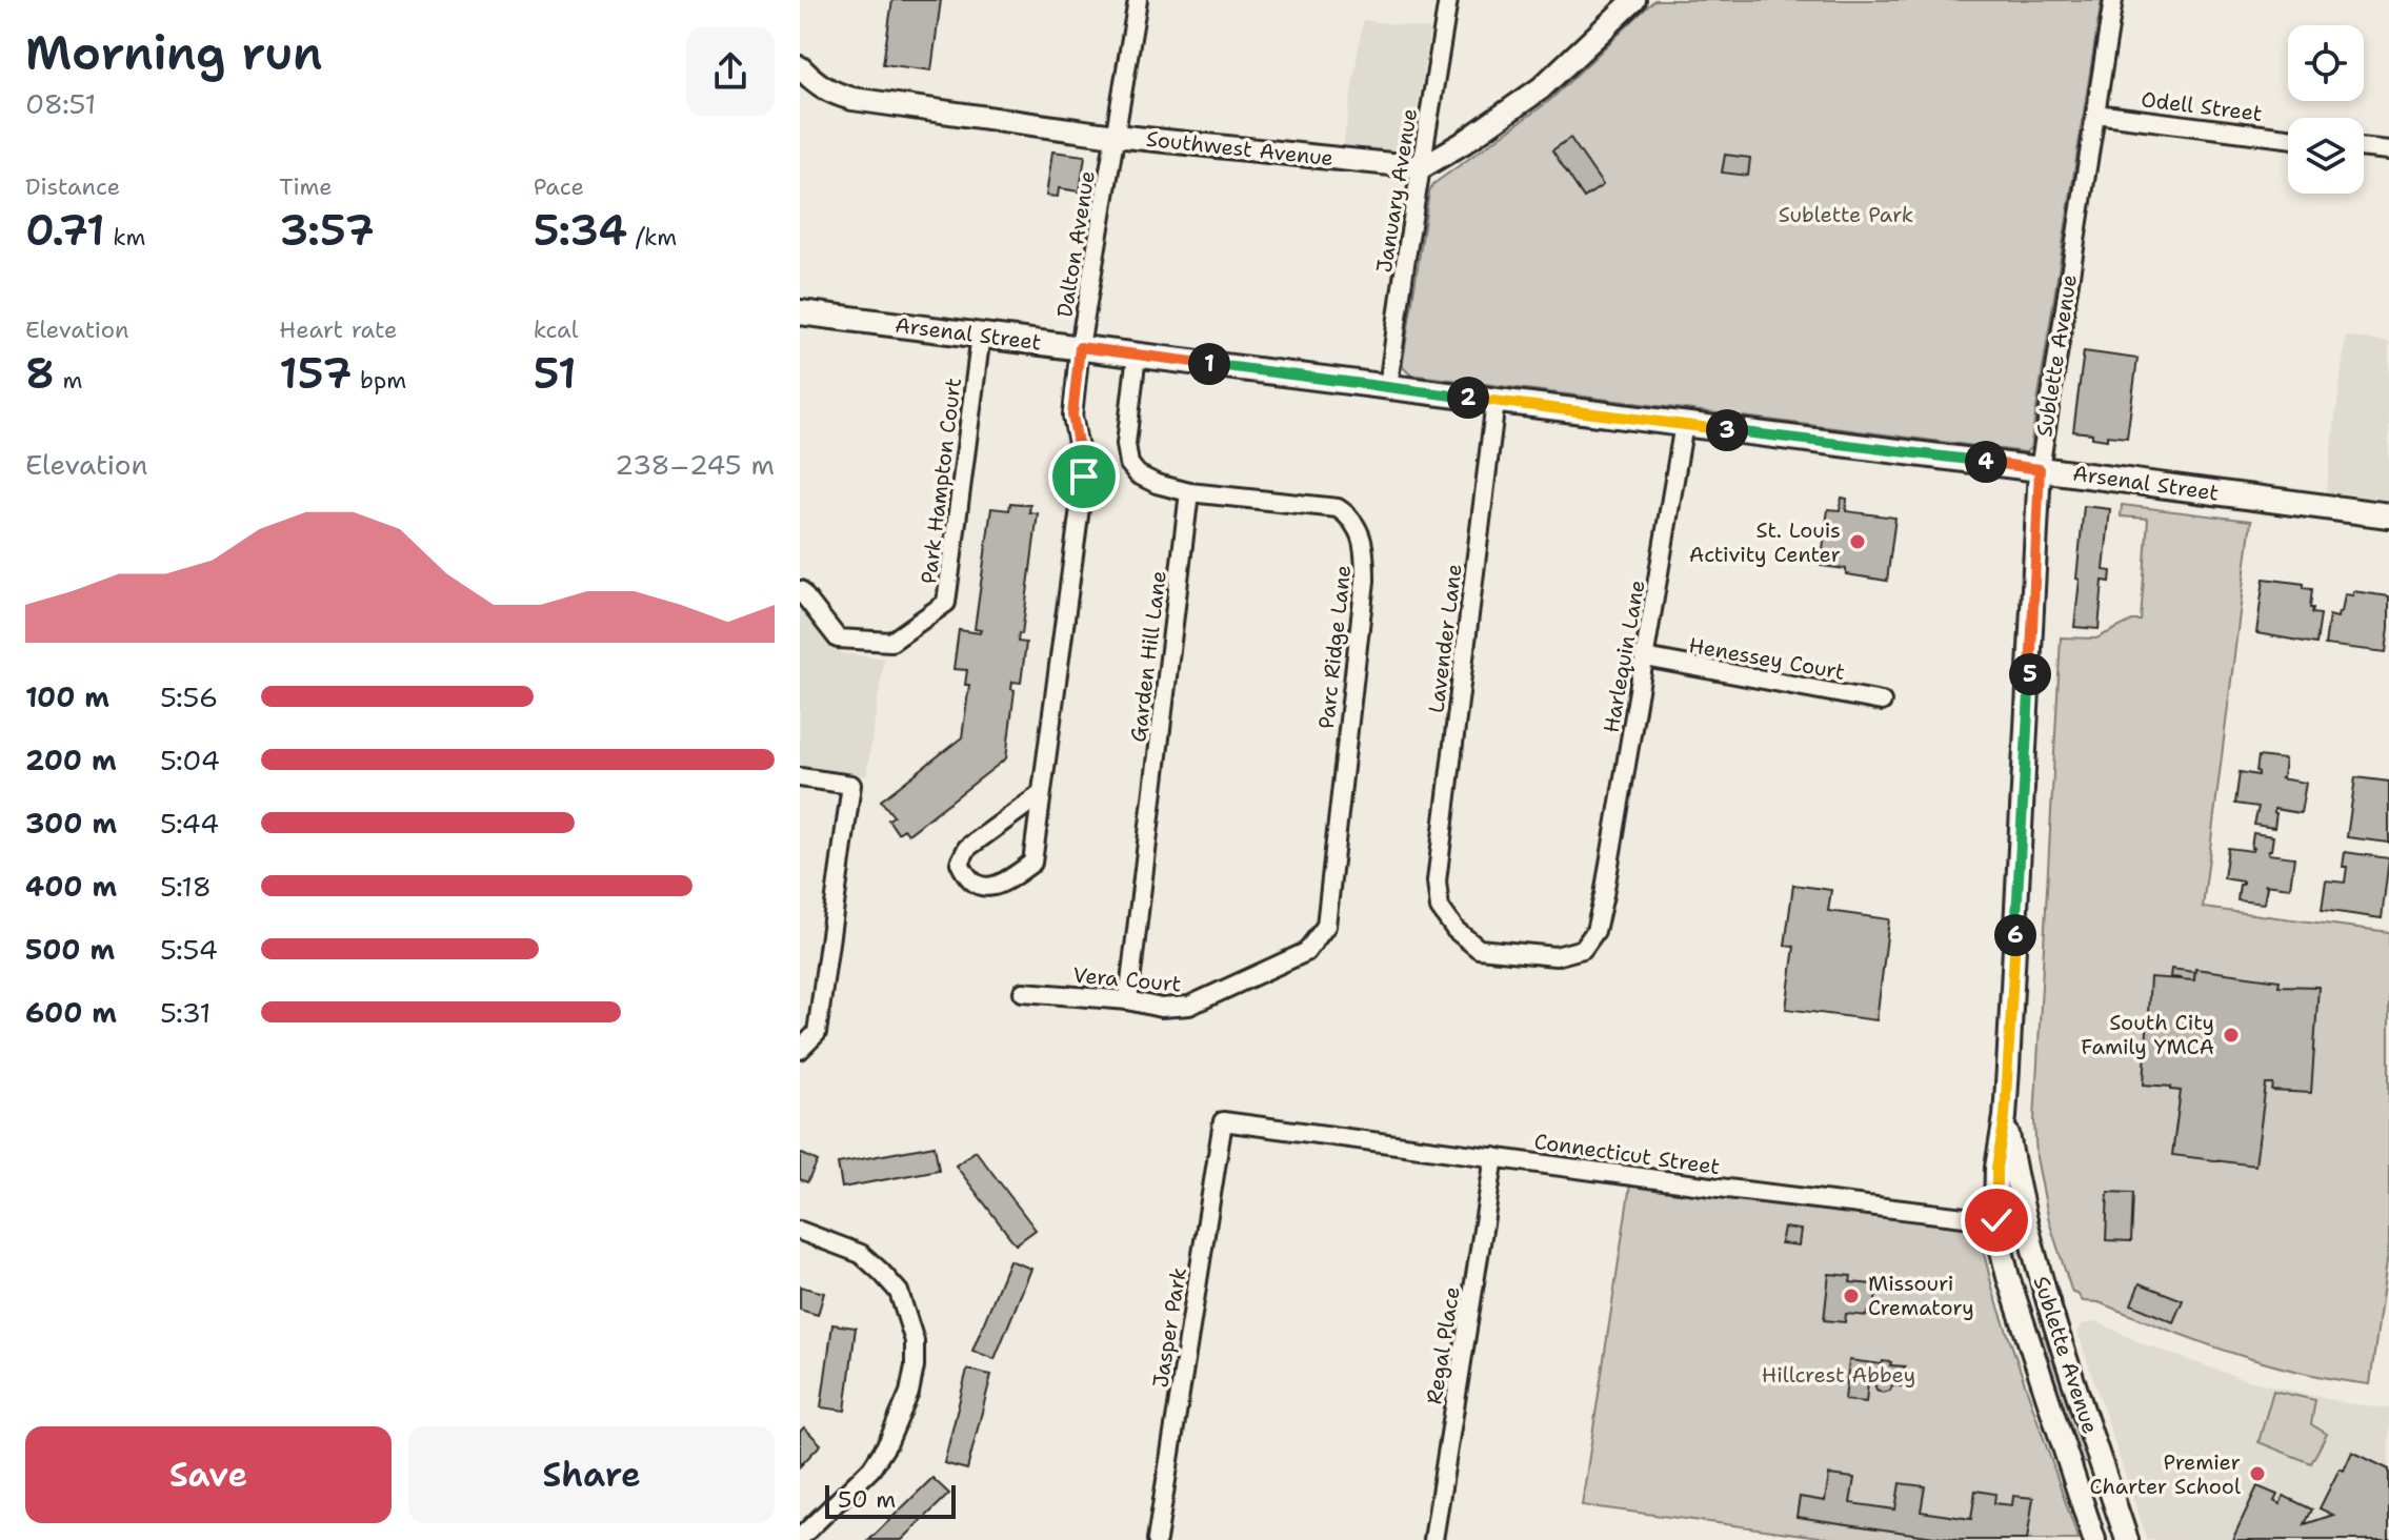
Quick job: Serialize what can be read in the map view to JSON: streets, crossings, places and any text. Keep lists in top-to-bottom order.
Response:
{
  "streets": {
    "main road": ["Arsenal Street"],
    "street": [
      "Odell Street",
      "Southwest Avenue",
      "January Avenue",
      "Dalton Avenue",
      "Sublette Avenue",
      "Park Hampton Court",
      "Lavender Lane",
      "Parc Ridge Lane",
      "Garden Hill Lane",
      "Harlequin Lane",
      "Henessey Court",
      "Vera Court",
      "Connecticut Street",
      "Jasper Park",
      "Regal Place"
    ]
  },
  "crossings": [
    ["Odell Street", "Sublette Avenue"],
    ["Southwest Avenue", "January Avenue"],
    ["Southwest Avenue", "Dalton Avenue"],
    ["January Avenue", "Arsenal Street"],
    ["Dalton Avenue", "Arsenal Street"],
    ["Arsenal Street", "Sublette Avenue"],
    ["Arsenal Street", "Park Hampton Court"],
    ["Arsenal Street", "Lavender Lane"],
    ["Arsenal Street", "Harlequin Lane"],
    ["Sublette Avenue", "Connecticut Street"],
    ["Lavender Lane", "Harlequin Lane"],
    ["Parc Ridge Lane", "Garden Hill Lane"],
    ["Parc Ridge Lane", "Vera Court"],
    ["Garden Hill Lane", "Vera Court"],
    ["Harlequin Lane", "Henessey Court"],
    ["Connecticut Street", "Jasper Park"],
    ["Connecticut Street", "Regal Place"]
  ],
  "parks": ["Sublette Park", "Hillcrest Abbey"],
  "places": [
    "St. Louis Activity Center",
    "South City Family YMCA",
    "Missouri Crematory",
    "Premier Charter School"
  ],
  "scale_bar": "50 m",
  "page": {
    "heading": ["Morning run", "08:51"],
    "stats": [
      ["Distance", "0.71 km"],
      ["Time", "3:57"],
      ["Pace", "5:34 /km"],
      ["Elevation", "8 m"],
      ["Heart rate", "157 bpm"],
      ["kcal", "51"]
    ],
    "pins": [
      "1",
      "2",
      "3",
      "4",
      "5",
      "6"
    ],
    "chart": ["Elevation", "238–245 m"],
    "list": [
      {
        "name": "100 m",
        "note": "5:56"
      },
      {
        "name": "200 m",
        "note": "5:04"
      },
      {
        "name": "300 m",
        "note": "5:44"
      },
      {
        "name": "400 m",
        "note": "5:18"
      },
      {
        "name": "500 m",
        "note": "5:54"
      },
      {
        "name": "600 m",
        "note": "5:31"
      }
    ],
    "buttons": ["Save", "Share"],
    "scale": "50 m"
  }
}
